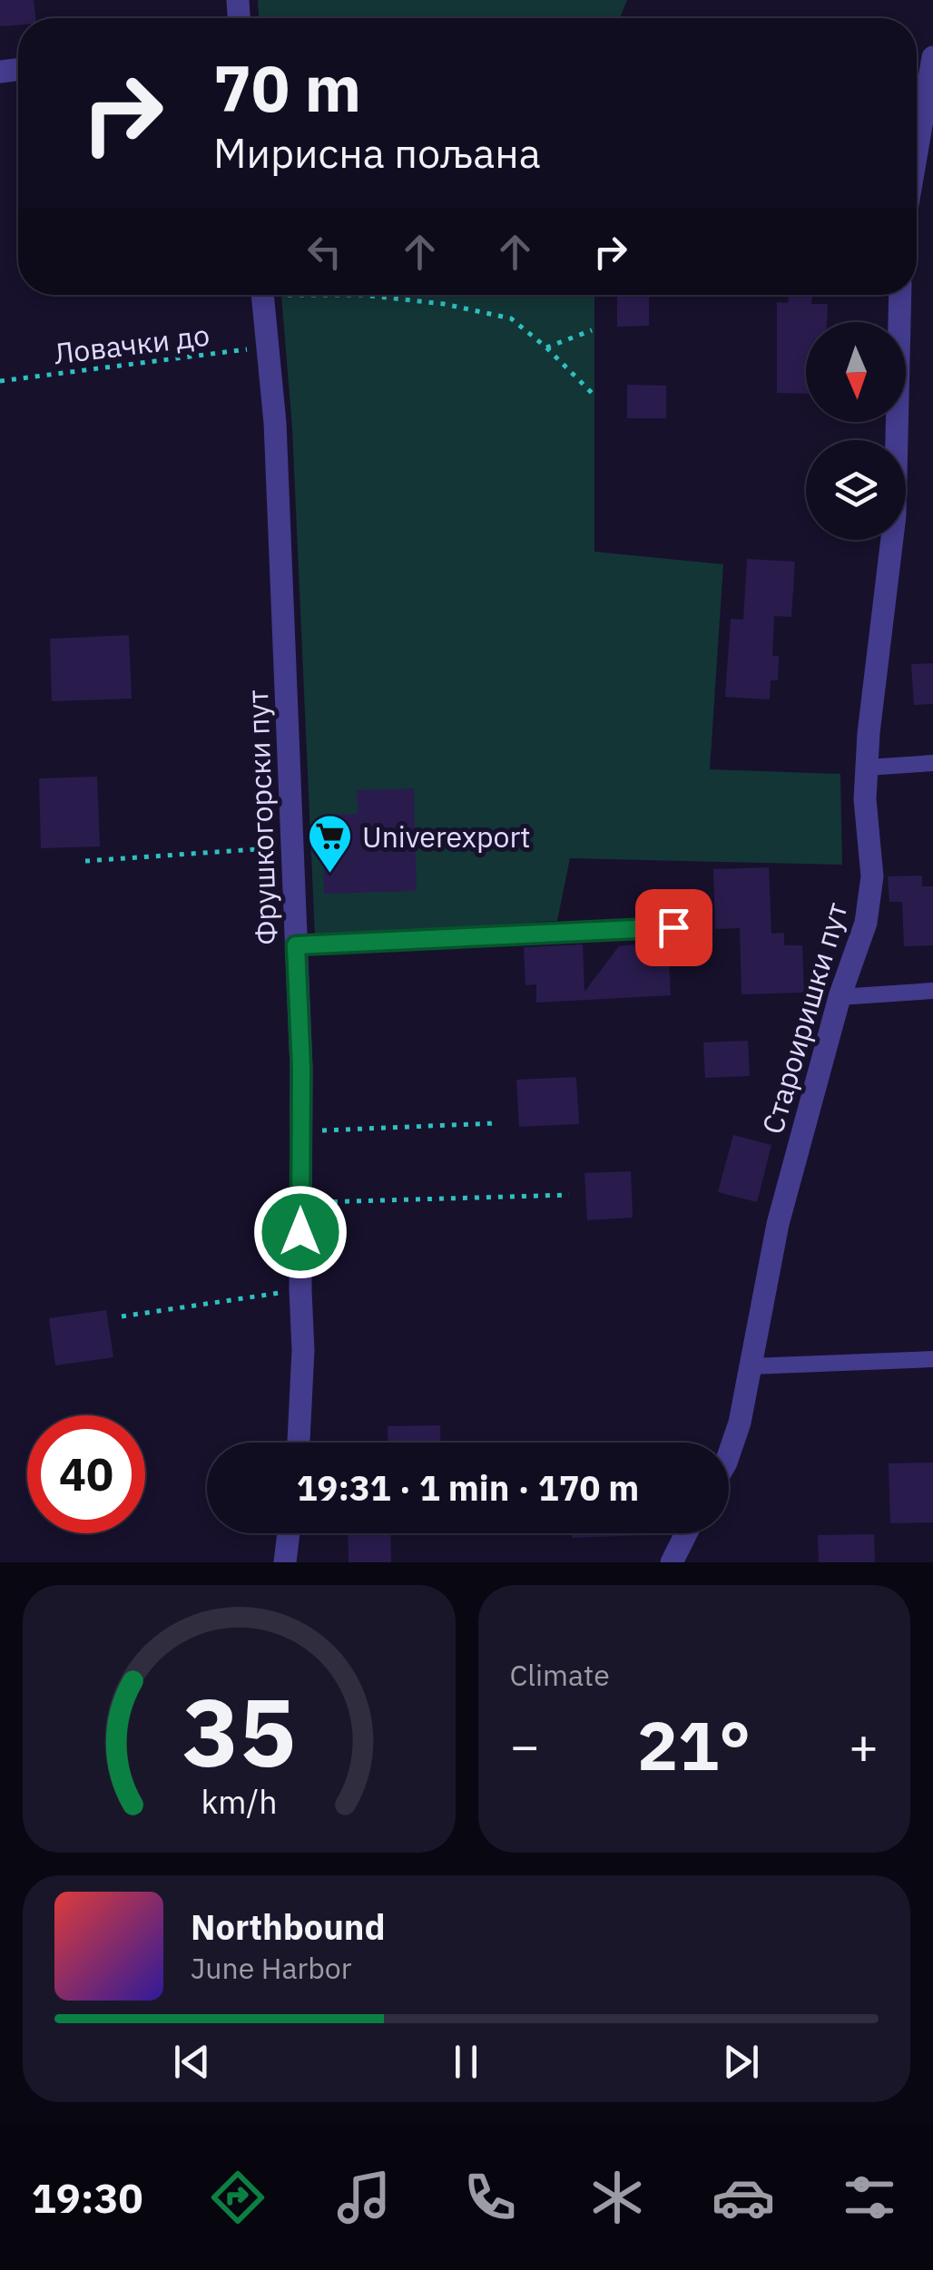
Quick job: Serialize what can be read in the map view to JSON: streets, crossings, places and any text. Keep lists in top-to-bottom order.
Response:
{
  "streets": {
    "street": ["Фрушкогорски пут", "Староиришки пут"],
    "path": ["Ловачки до"]
  },
  "crossings": [
    ["Ловачки до", "Фрушкогорски пут"]
  ],
  "places": {
    "supermarket": ["Univerexport"]
  },
  "north": "bottom",
  "page": {
    "turn": ["70 m", "Мирисна пољана"],
    "limit": "40",
    "trip": "19:31 · 1 min · 170 m",
    "tile": "Climate",
    "heat": ["−", "21°", "+"],
    "song": ["Northbound", "June Harbor"],
    "tabs": "19:30",
    "gauge": ["35", "km/h"]
  }
}
